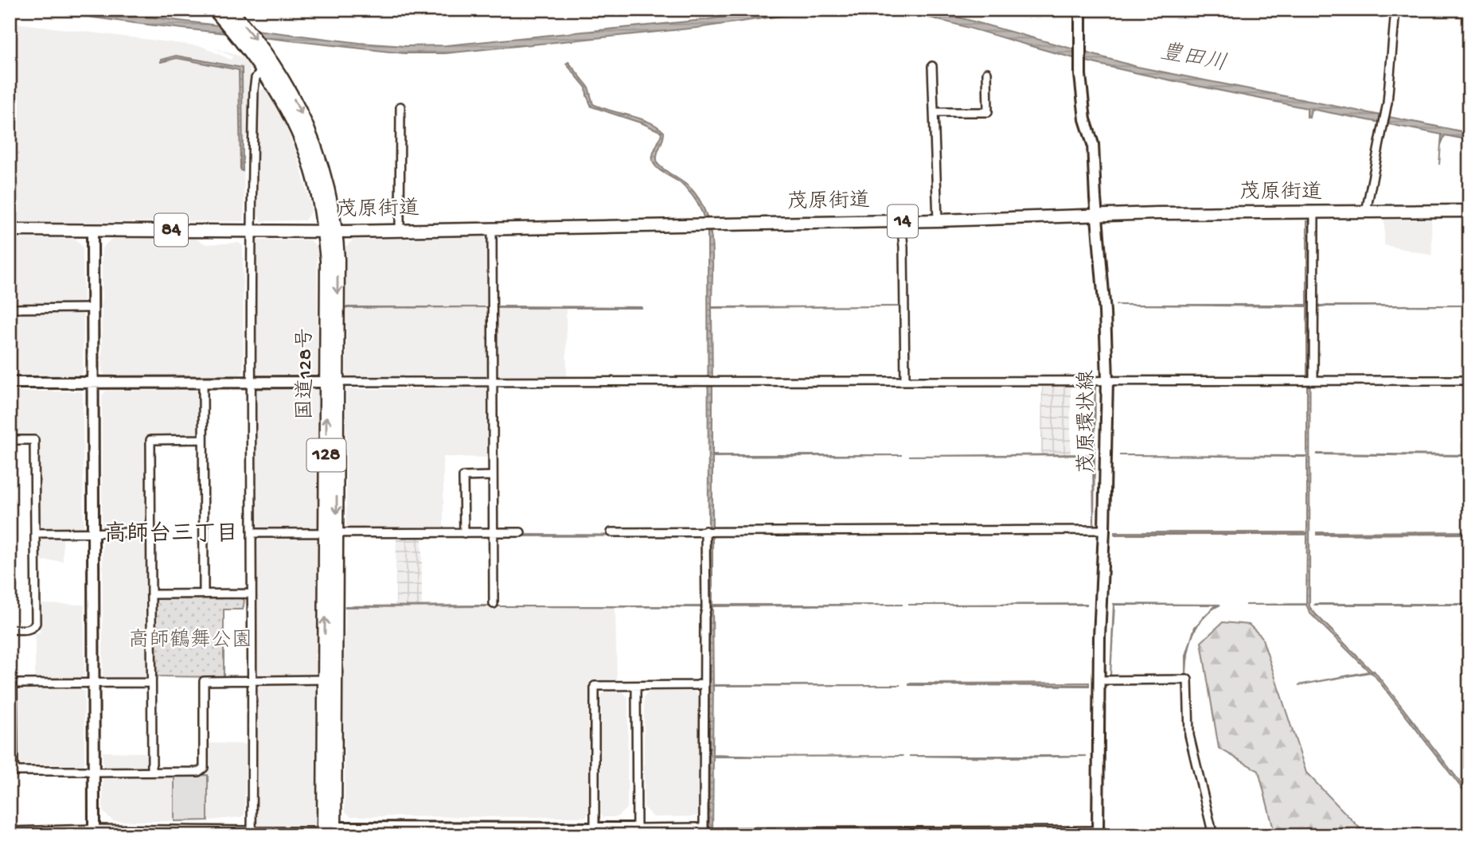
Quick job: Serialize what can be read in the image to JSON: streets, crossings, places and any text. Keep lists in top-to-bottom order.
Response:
{
  "streets": {
    "highway": ["国道128号", "128"],
    "main road": ["茂原街道", "14", "84"],
    "street": ["茂原環状線"]
  },
  "crossings": [
    ["茂原街道", "84"],
    ["茂原街道", "国道128号"],
    ["茂原街道", "茂原環状線"],
    ["84", "国道128号"]
  ],
  "districts": ["高師台三丁目"],
  "water": ["豊田川"],
  "parks": ["高師鶴舞公園"]
}
